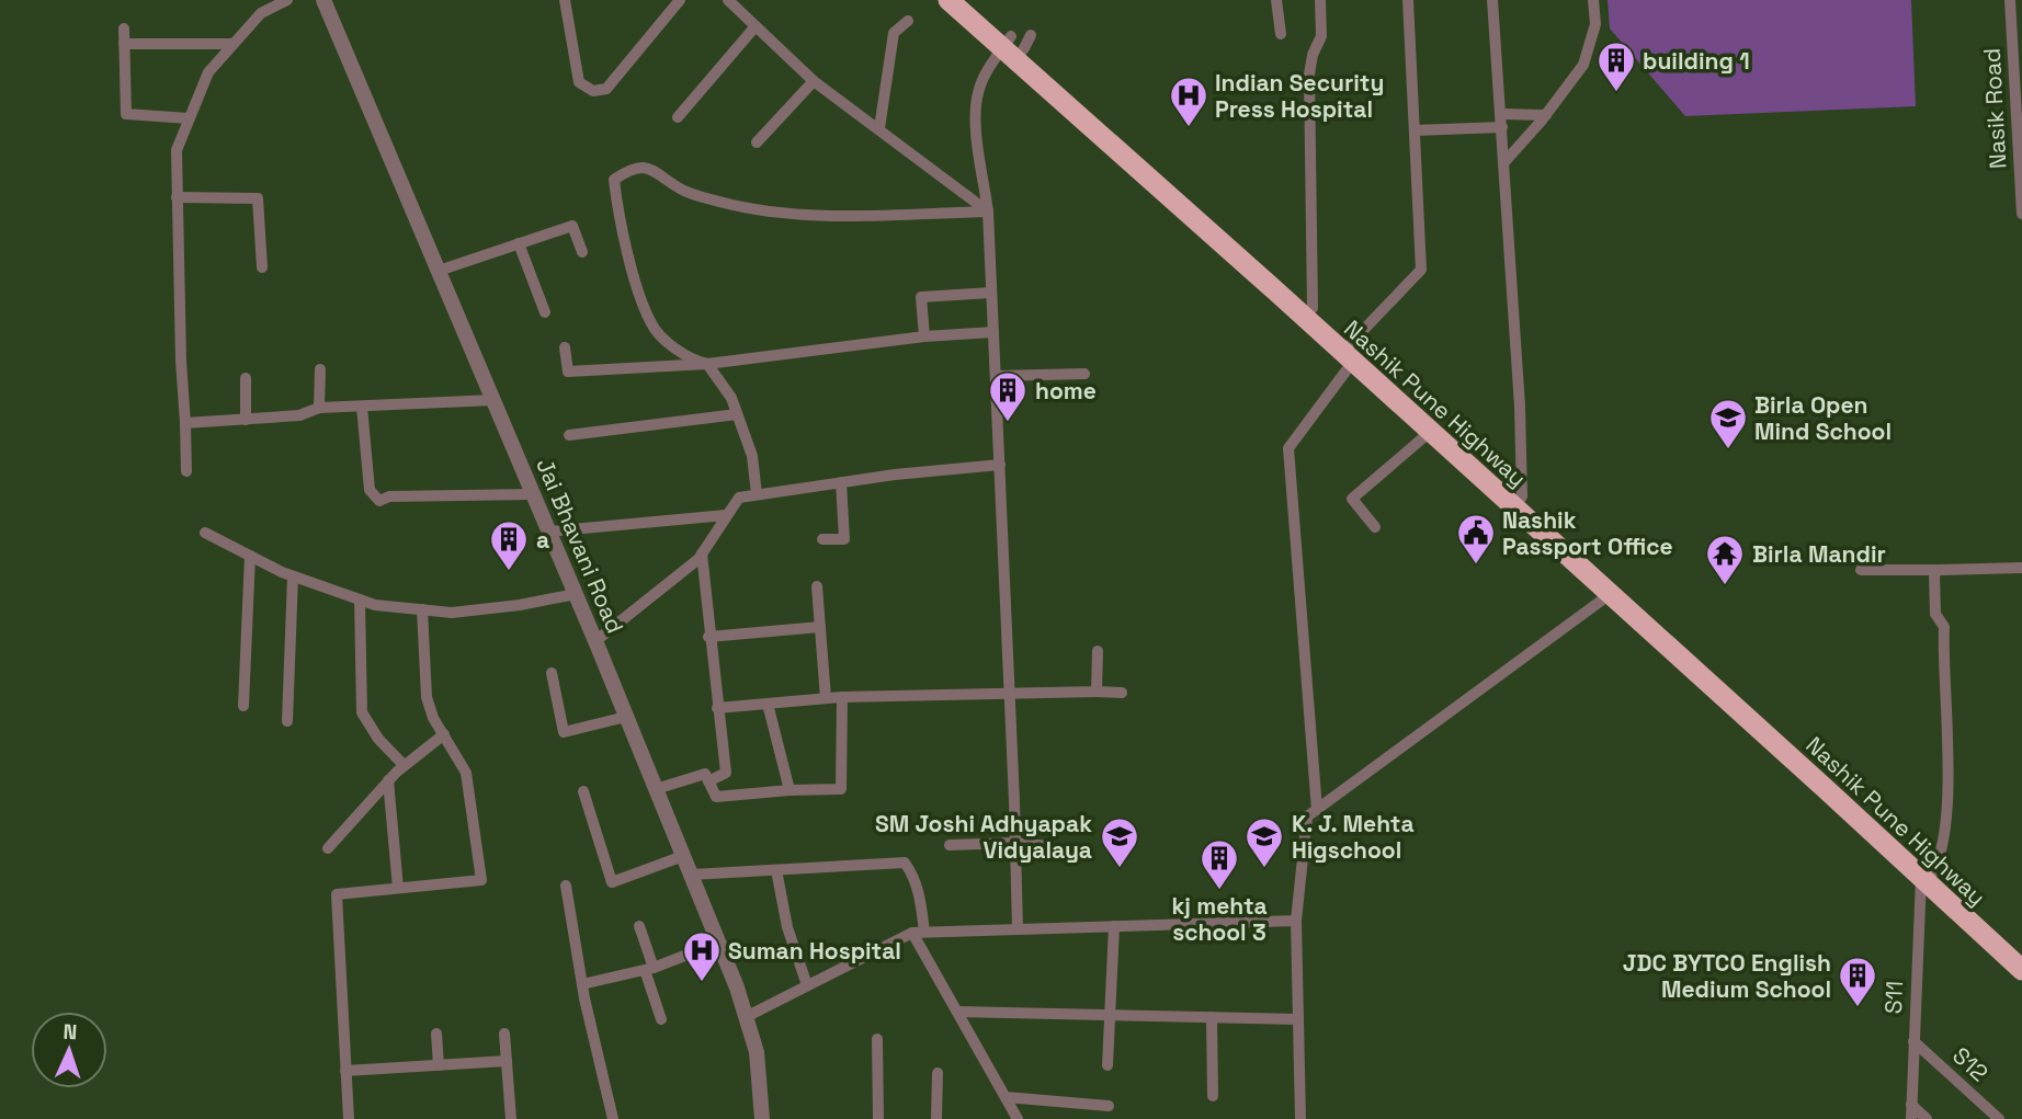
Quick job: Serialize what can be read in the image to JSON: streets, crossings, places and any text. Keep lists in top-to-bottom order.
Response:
{
  "streets": {
    "highway": ["Nashik Pune Highway"],
    "street": [
      "Nasik Road",
      "Jai Bhavani Road",
      "S11",
      "S12"
    ]
  },
  "crossings": [
    ["Nashik Pune Highway", "S11"],
    ["S11", "S12"]
  ],
  "places": {
    "building": [
      "building 1",
      "home",
      "a",
      "kj mehta school 3",
      "JDC BYTCO English Medium School"
    ],
    "hospital": ["Indian Security Press Hospital", "Suman Hospital"],
    "school or university": ["Birla Open Mind School", "SM Joshi Adhyapak Vidyalaya", "K. J. Mehta Higschool"],
    "public building": ["Nashik Passport Office"],
    "temple": ["Birla Mandir"]
  },
  "north": "top"
}
